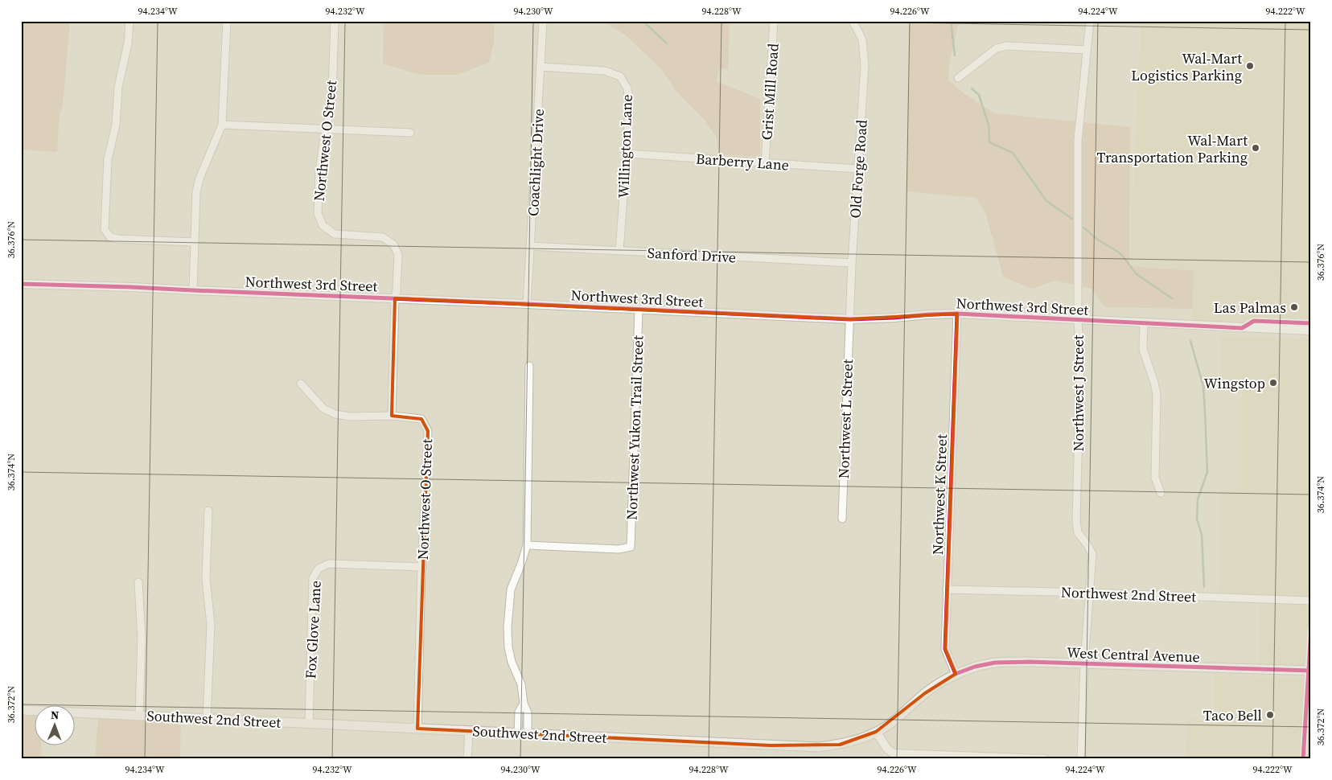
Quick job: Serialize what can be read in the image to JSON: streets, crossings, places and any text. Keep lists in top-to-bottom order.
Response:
{
  "streets": {
    "main road": ["West Central Avenue", "Southwest 2nd Street"],
    "street": [
      "Grist Mill Road",
      "Northwest O Street",
      "Willington Lane",
      "Barberry Lane",
      "Coachlight Drive",
      "Old Forge Road",
      "Sanford Drive",
      "Northwest 3rd Street",
      "Northwest J Street",
      "Northwest L Street",
      "Northwest Yukon Trail Street",
      "Northwest K Street",
      "Northwest 2nd Street",
      "Fox Glove Lane"
    ]
  },
  "crossings": [
    ["Grist Mill Road", "Barberry Lane"],
    ["Northwest O Street", "Northwest 3rd Street"],
    ["Northwest O Street", "Fox Glove Lane"],
    ["Northwest O Street", "Southwest 2nd Street"],
    ["Willington Lane", "Barberry Lane"],
    ["Willington Lane", "Coachlight Drive"],
    ["Willington Lane", "Sanford Drive"],
    ["Barberry Lane", "Old Forge Road"],
    ["Coachlight Drive", "Sanford Drive"],
    ["Coachlight Drive", "Northwest 3rd Street"],
    ["Old Forge Road", "Sanford Drive"],
    ["Old Forge Road", "Northwest 3rd Street"],
    ["Old Forge Road", "Northwest L Street"],
    ["Northwest 3rd Street", "Northwest J Street"],
    ["Northwest 3rd Street", "Northwest L Street"],
    ["Northwest 3rd Street", "Northwest Yukon Trail Street"],
    ["Northwest 3rd Street", "Northwest K Street"],
    ["Northwest J Street", "Northwest 2nd Street"],
    ["Northwest J Street", "West Central Avenue"],
    ["Northwest K Street", "Northwest 2nd Street"],
    ["Northwest K Street", "West Central Avenue"],
    ["Fox Glove Lane", "Southwest 2nd Street"],
    ["West Central Avenue", "Southwest 2nd Street"]
  ],
  "places": [
    "Wal-Mart Logistics Parking",
    "Wal-Mart Transportation Parking",
    "Las Palmas",
    "Wingstop",
    "Taco Bell"
  ],
  "north": "top",
  "coordinates": [
    "94.234°W",
    "94.232°W",
    "94.230°W",
    "94.228°W",
    "94.226°W",
    "94.224°W",
    "94.222°W",
    "36.376°N",
    "36.374°N",
    "36.372°N"
  ]
}
